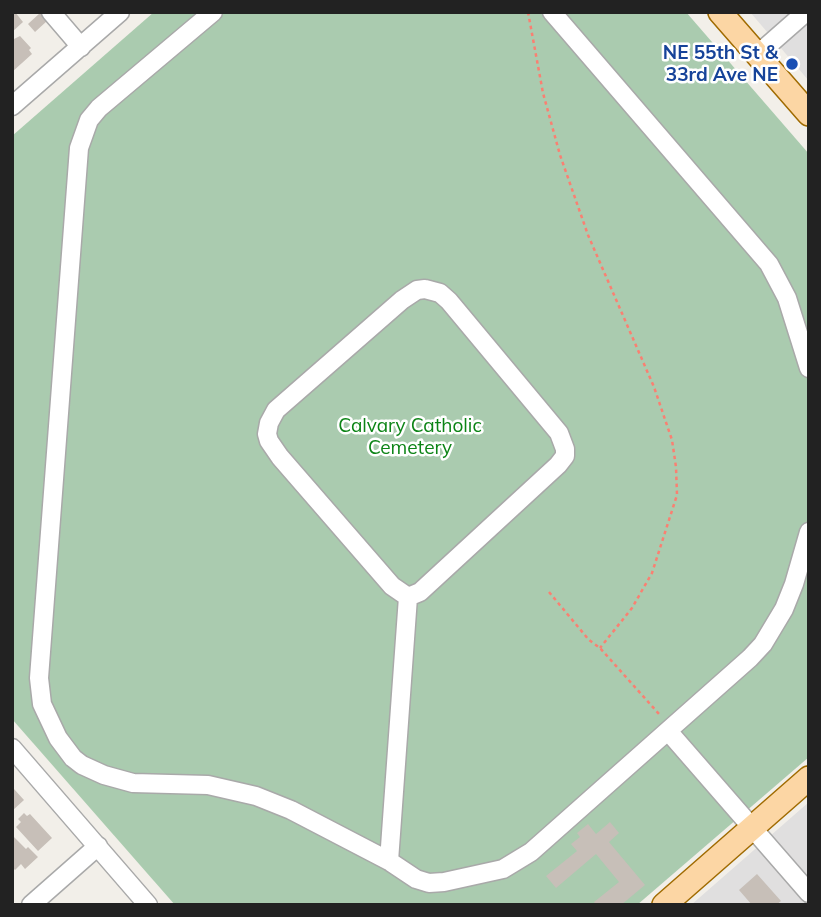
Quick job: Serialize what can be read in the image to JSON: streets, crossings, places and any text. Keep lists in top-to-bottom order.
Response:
{
  "parks": ["Calvary Catholic Cemetery"],
  "places": ["NE 55th St & 33rd Ave NE"]
}
